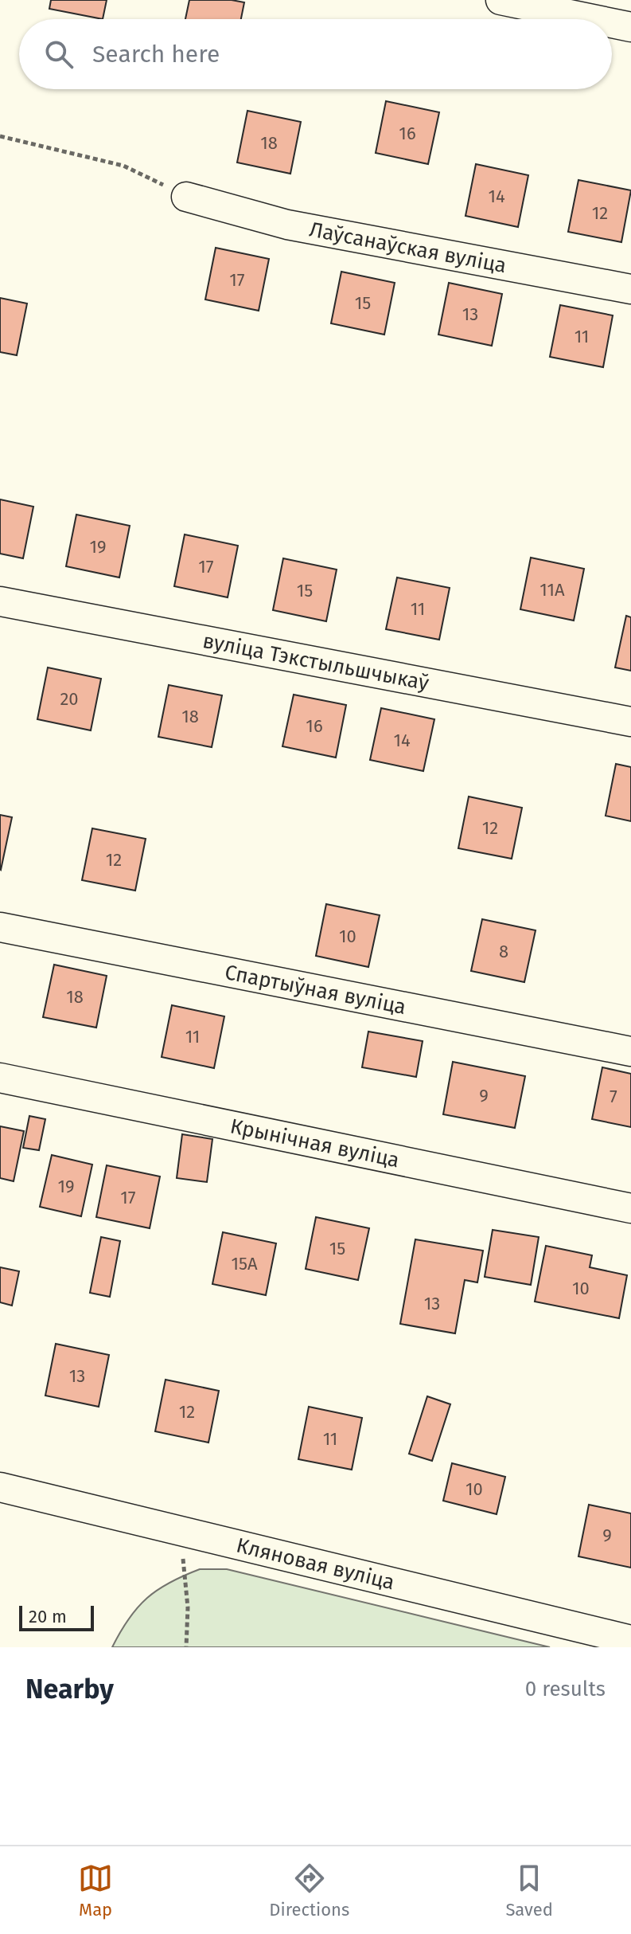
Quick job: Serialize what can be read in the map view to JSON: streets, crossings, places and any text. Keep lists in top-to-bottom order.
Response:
{
  "streets": {
    "street": [
      "Лаўсанаўская вуліца",
      "вуліца Тэкстыльшчыкаў",
      "Спартыўная вуліца",
      "Крынічная вуліца",
      "Кляновая вуліца"
    ]
  },
  "house_numbers": [
    "16",
    "18",
    "14",
    "12",
    "17",
    "15",
    "13",
    "11",
    "19",
    "17",
    "11А",
    "15",
    "11",
    "20",
    "18",
    "16",
    "14",
    "12",
    "12",
    "10",
    "8",
    "18",
    "11",
    "9",
    "7",
    "19",
    "17",
    "15",
    "15А",
    "10",
    "13",
    "13",
    "12",
    "11",
    "10",
    "9"
  ],
  "scale_bar": "20 m",
  "page": {
    "search": "Search here",
    "scale": "20 m",
    "heading": ["Nearby", "0 results"],
    "nav": ["Map", "Directions", "Saved"]
  }
}
